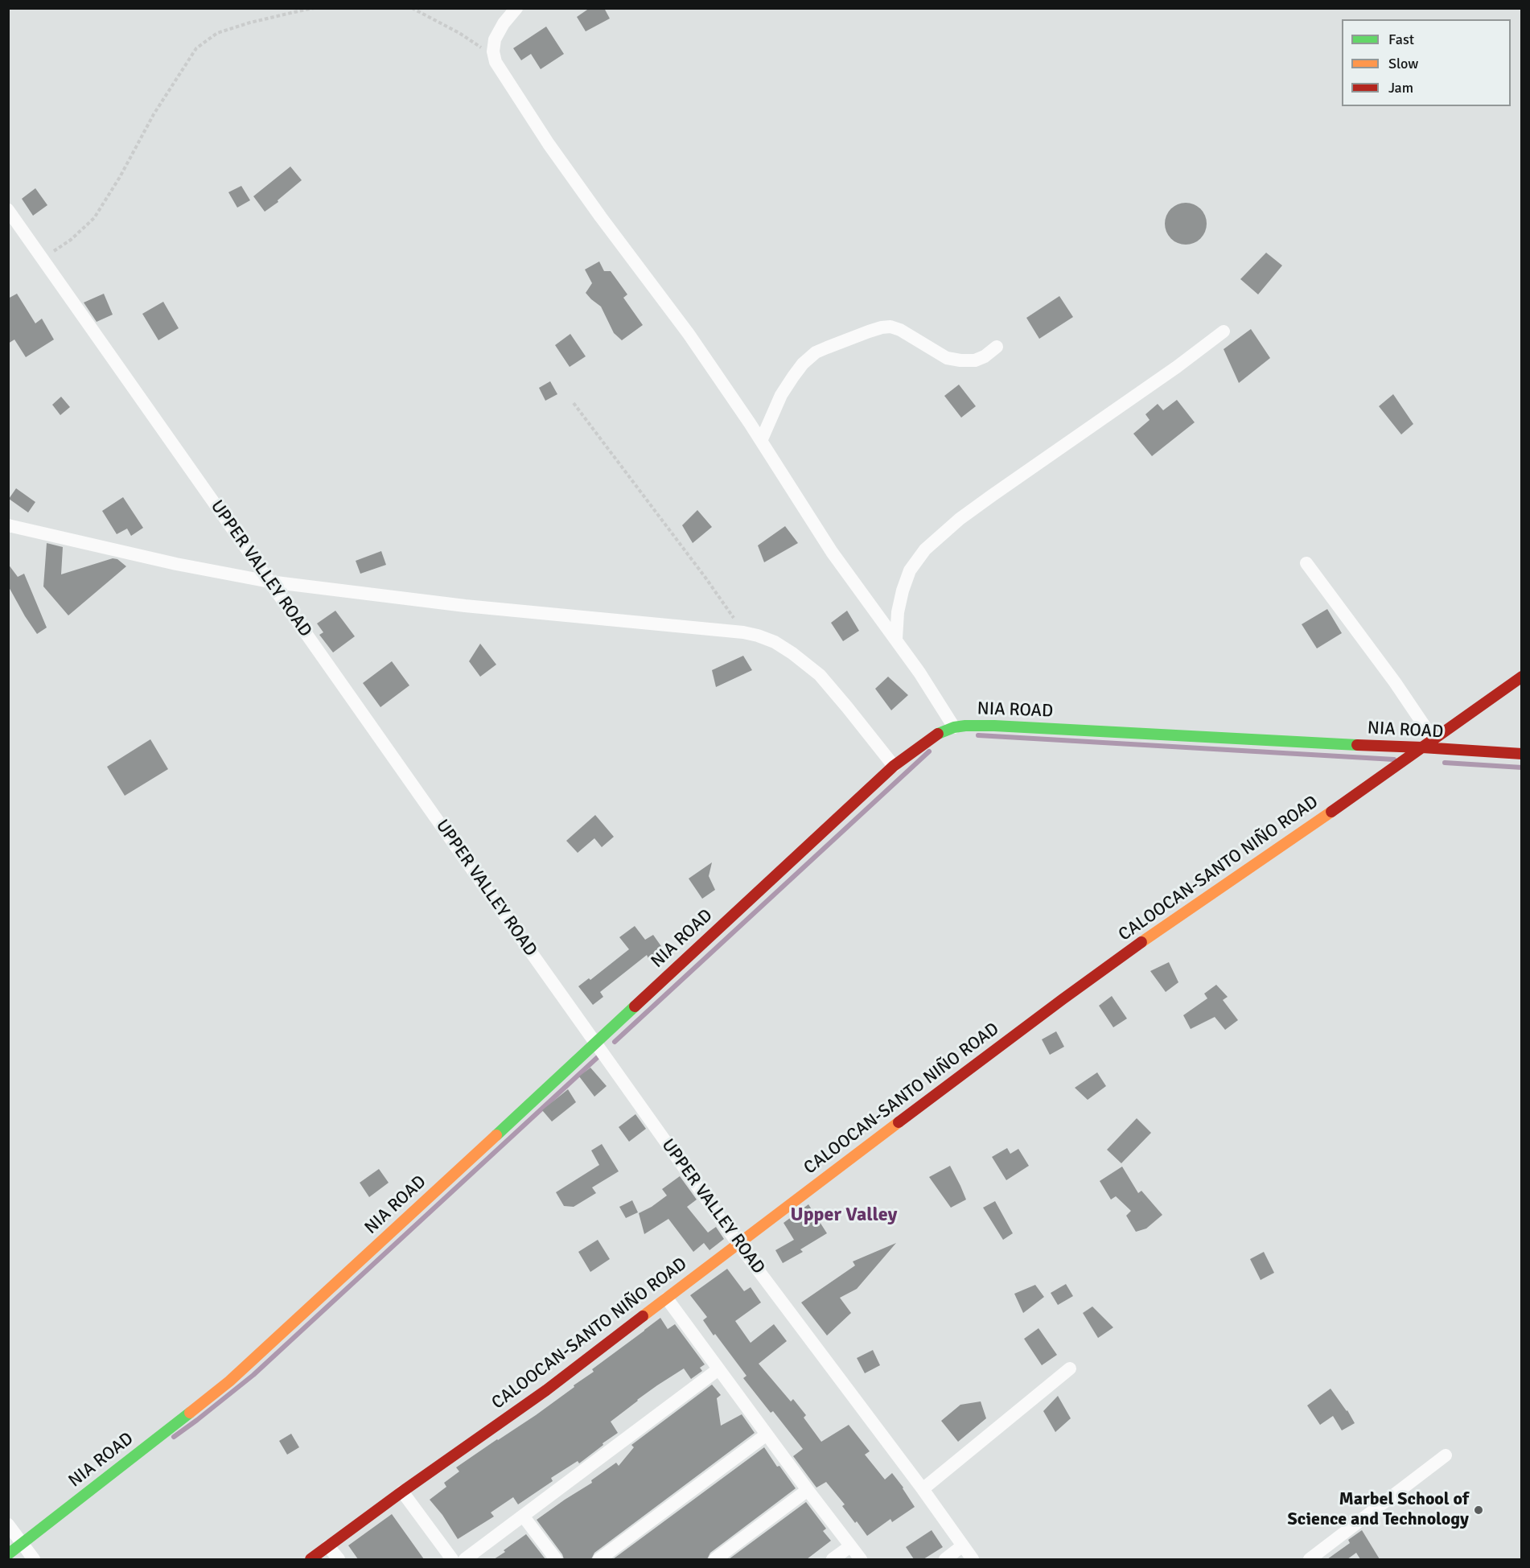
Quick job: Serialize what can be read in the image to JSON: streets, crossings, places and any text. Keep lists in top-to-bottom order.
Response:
{
  "streets": {
    "street": ["UPPER VALLEY ROAD", "NIA ROAD", "CALOOCAN-SANTO NIÑO ROAD"]
  },
  "crossings": [
    ["UPPER VALLEY ROAD", "NIA ROAD"],
    ["UPPER VALLEY ROAD", "CALOOCAN-SANTO NIÑO ROAD"],
    ["NIA ROAD", "CALOOCAN-SANTO NIÑO ROAD"]
  ],
  "districts": ["Upper Valley"],
  "places": ["Marbel School of Science and Technology"],
  "legend": ["Fast", "Slow", "Jam"]
}
